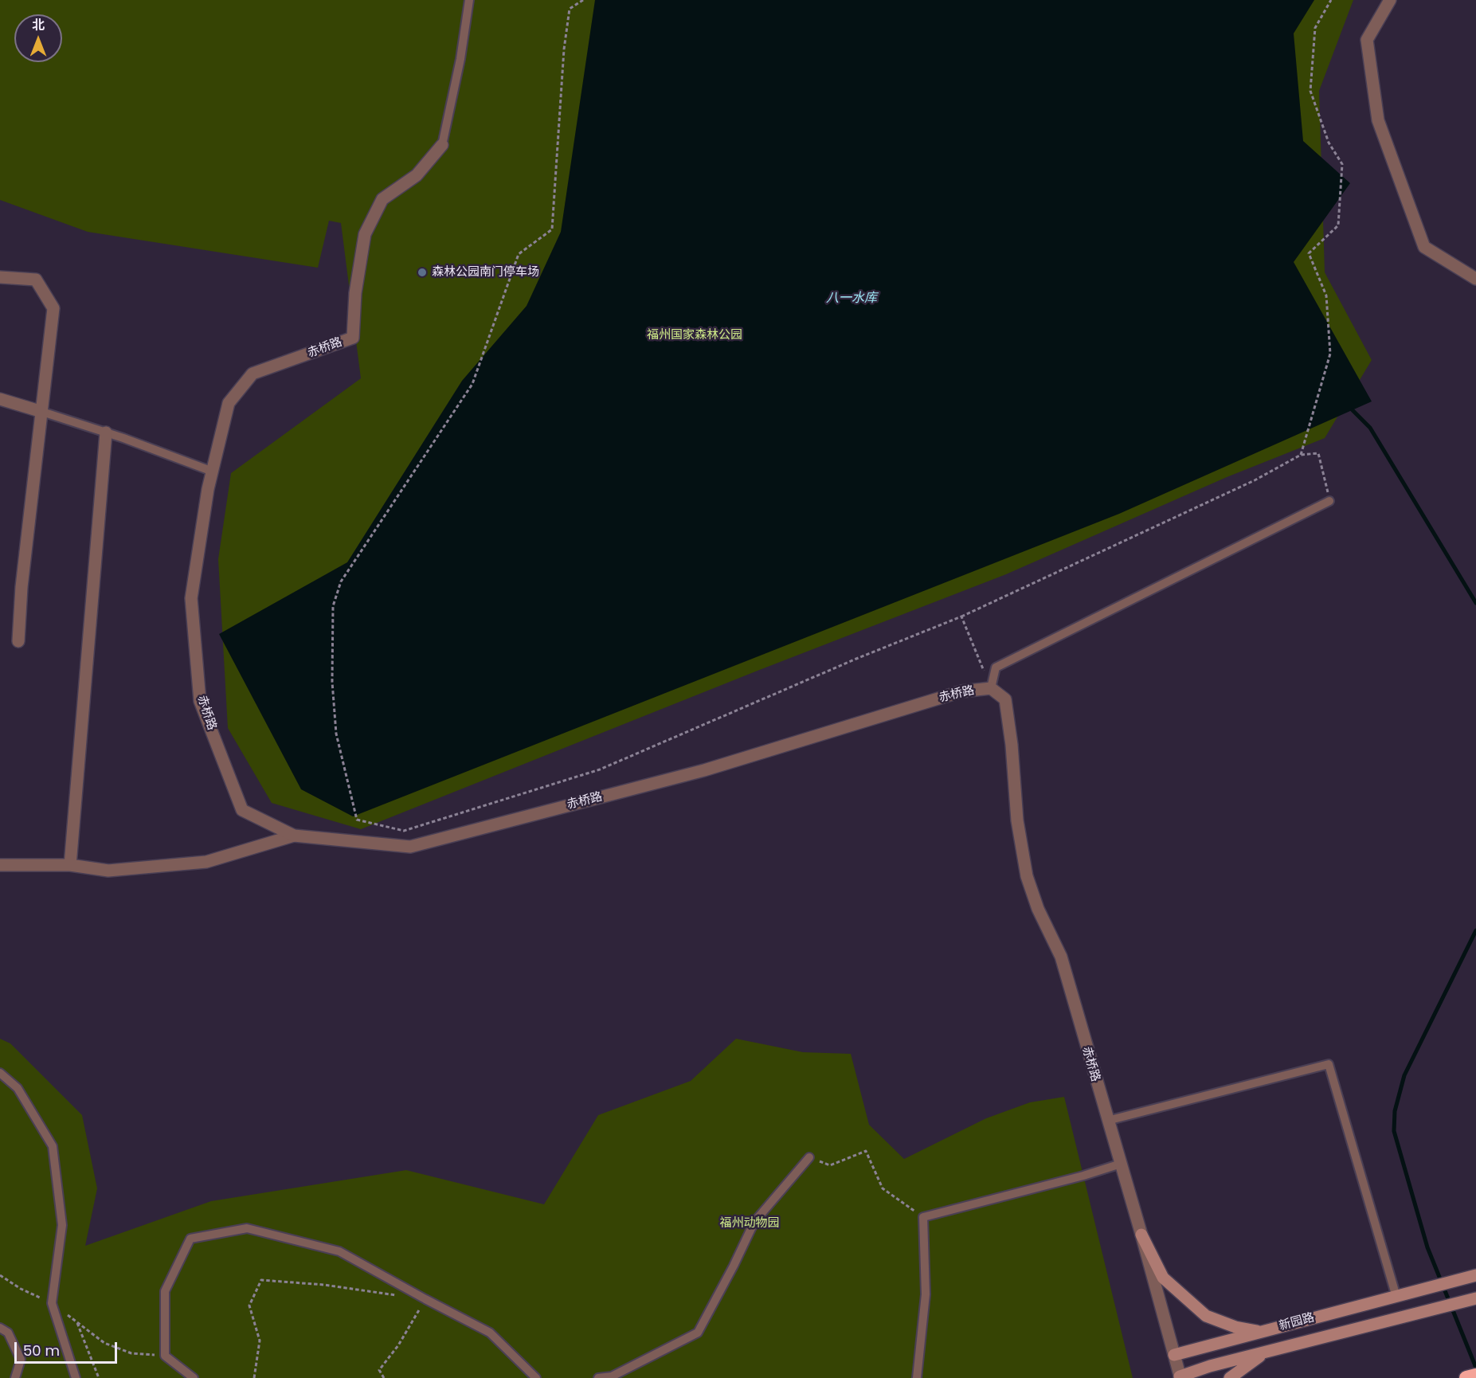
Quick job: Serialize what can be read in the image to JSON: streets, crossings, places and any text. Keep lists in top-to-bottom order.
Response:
{
  "streets": {
    "main road": ["新园路"],
    "street": ["赤桥路"]
  },
  "crossings": [
    ["赤桥路", "新园路"]
  ],
  "water": ["八一水库"],
  "parks": ["福州国家森林公园", "福州动物园"],
  "places": ["森林公园南门停车场"],
  "scale_bar": "50 m",
  "north": "top"
}
